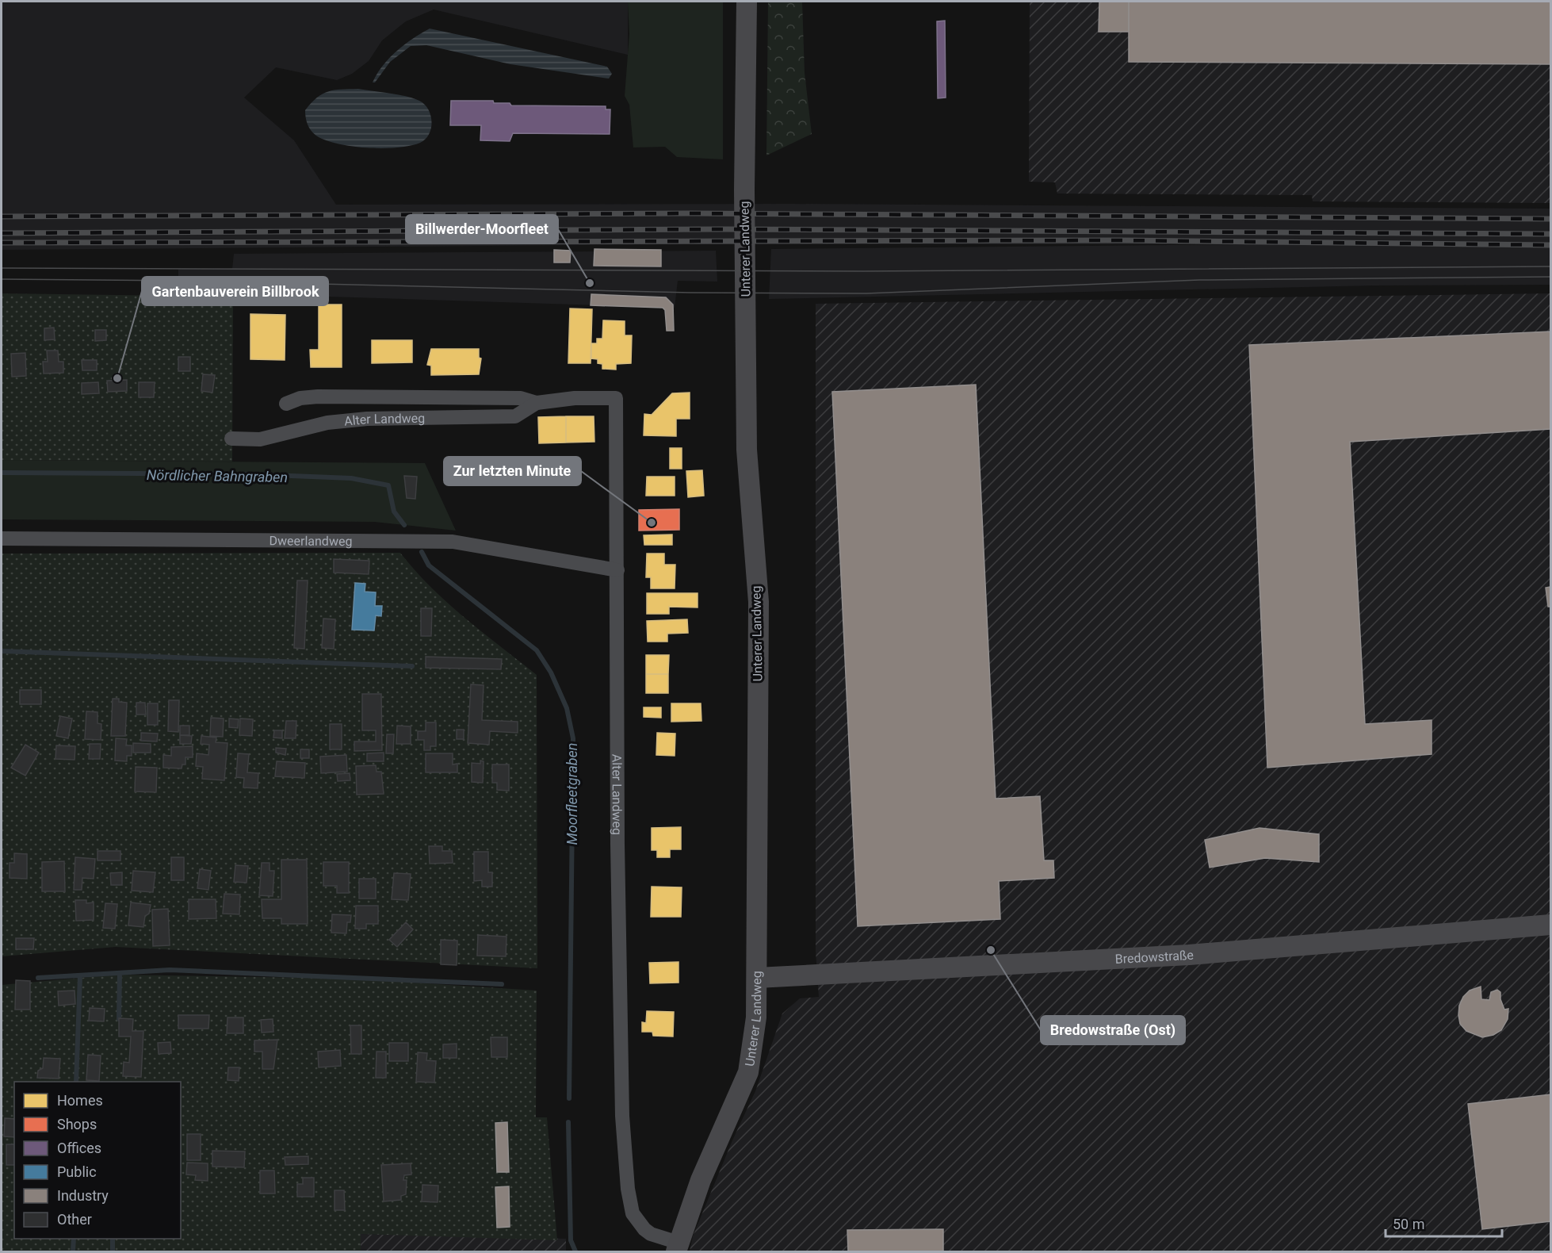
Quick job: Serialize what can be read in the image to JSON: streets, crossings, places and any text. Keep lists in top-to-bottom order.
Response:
{
  "streets": {
    "main road": ["Unterer Landweg", "Bredowstraße"],
    "street": ["Alter Landweg", "Dweerlandweg"]
  },
  "crossings": [
    ["Unterer Landweg", "Alter Landweg"],
    ["Unterer Landweg", "Bredowstraße"],
    ["Alter Landweg", "Dweerlandweg"]
  ],
  "water": ["Nördlicher Bahngraben", "Moorfleetgraben"],
  "places": [
    "Billwerder-Moorfleet",
    "Gartenbauverein Billbrook",
    "Zur letzten Minute",
    "Bredowstraße (Ost)"
  ],
  "legend": [
    "Homes",
    "Shops",
    "Offices",
    "Public",
    "Industry",
    "Other"
  ],
  "scale_bar": "50 m"
}
